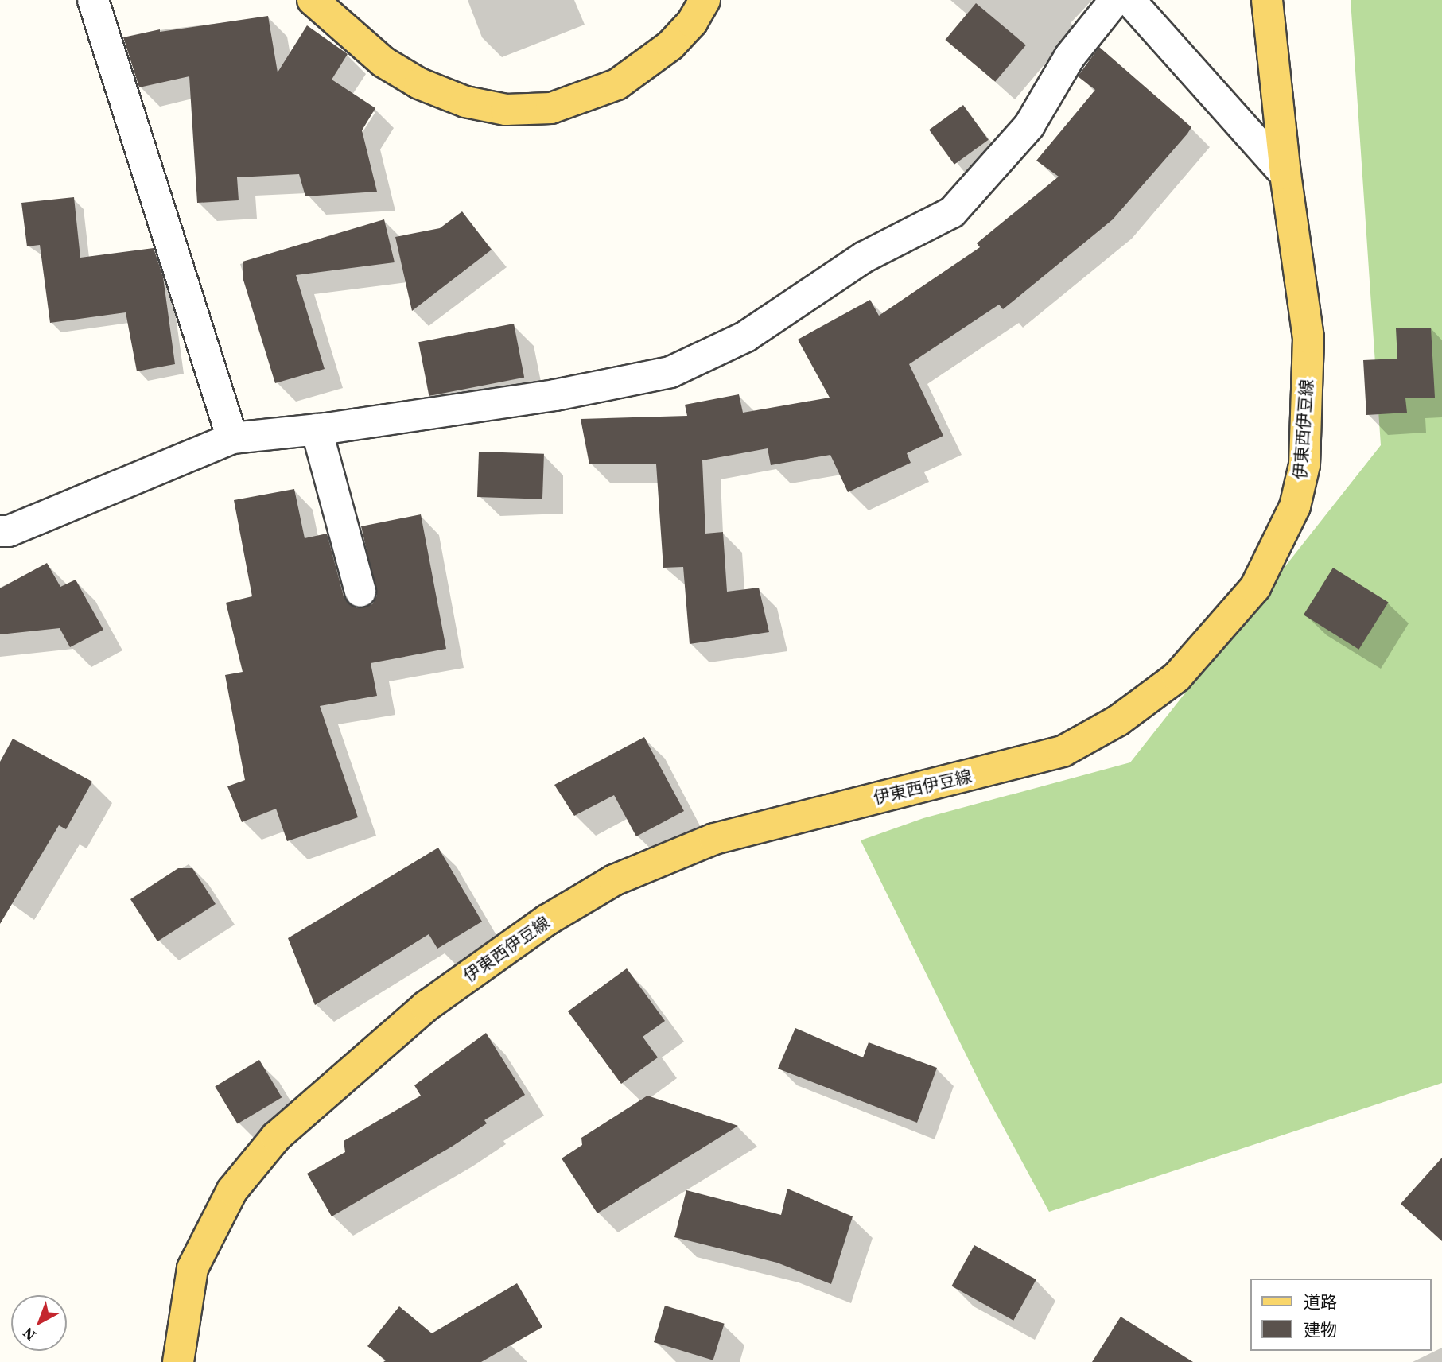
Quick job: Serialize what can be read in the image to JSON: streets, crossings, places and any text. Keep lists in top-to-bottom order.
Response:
{
  "streets": {
    "main road": ["伊東西伊豆線"]
  },
  "legend": ["道路", "建物"],
  "north": "bottom left"
}
